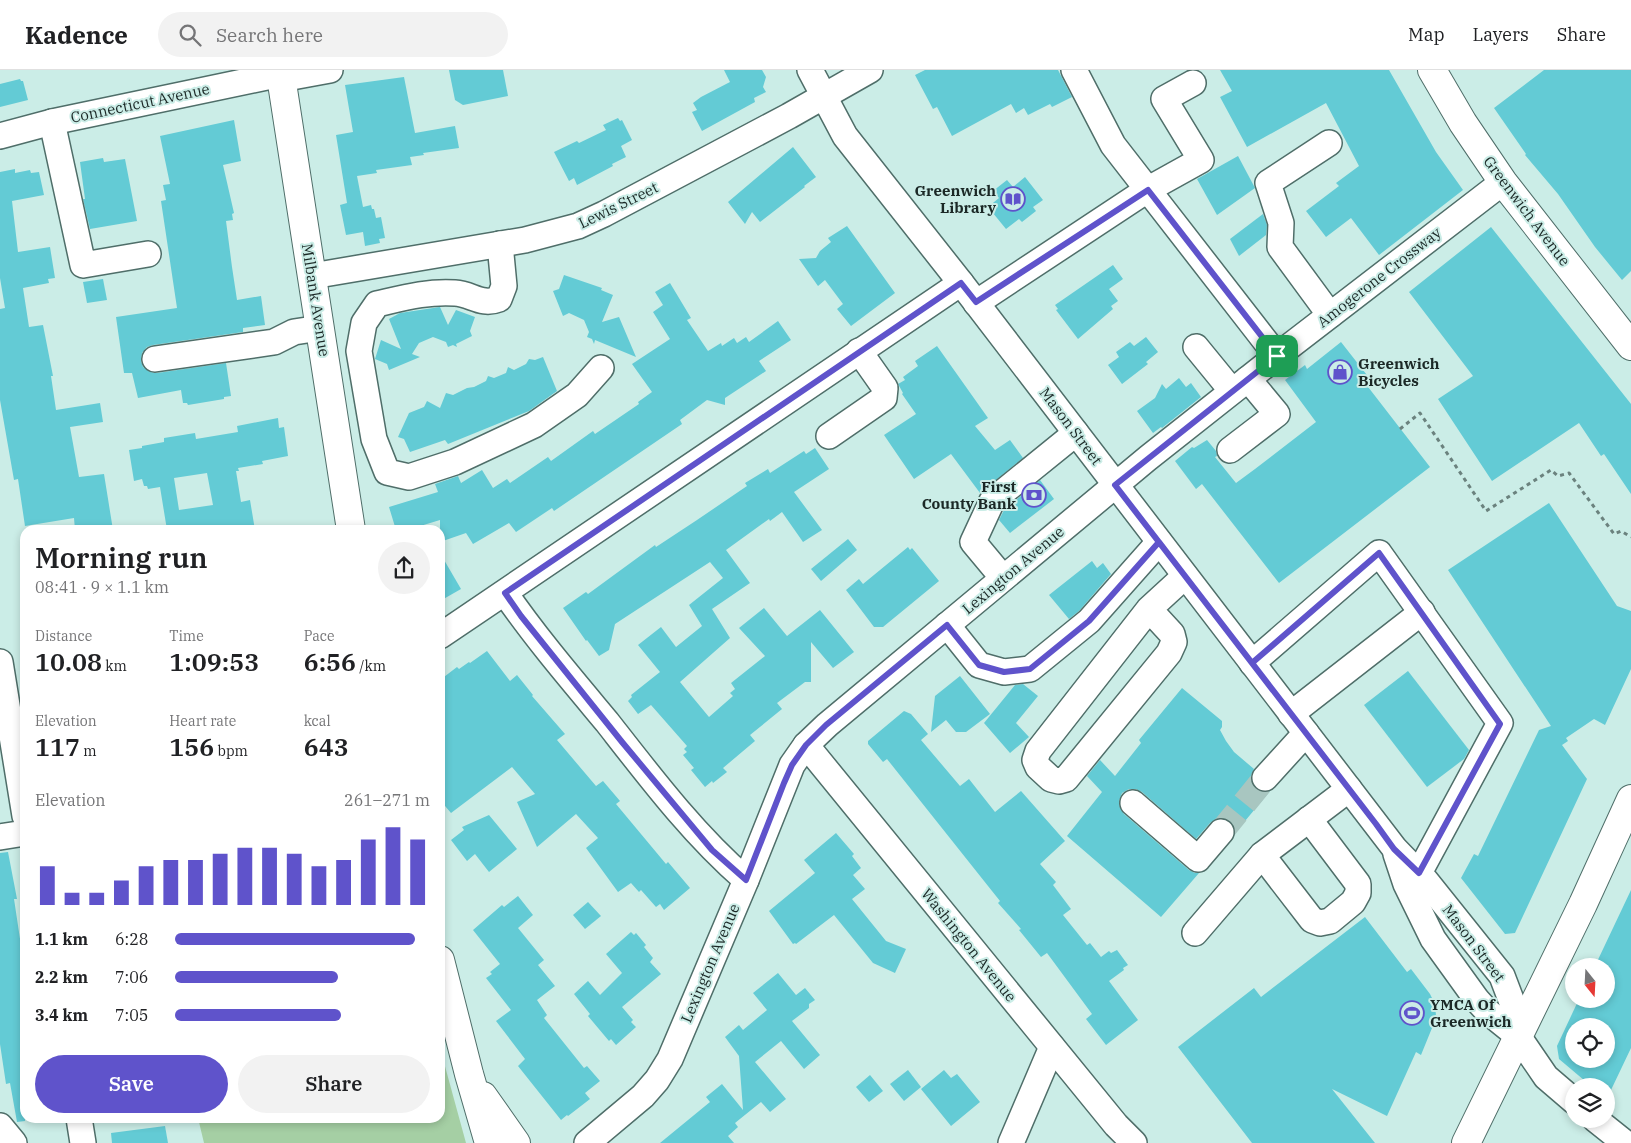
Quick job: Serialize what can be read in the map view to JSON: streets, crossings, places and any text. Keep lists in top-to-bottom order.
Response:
{
  "streets": {
    "main road": ["Greenwich Avenue", "Milbank Avenue"],
    "street": [
      "Connecticut Avenue",
      "Lewis Street",
      "Amogerone Crossway",
      "Mason Street",
      "Lexington Avenue",
      "Washington Avenue"
    ]
  },
  "crossings": [
    ["Connecticut Avenue", "Milbank Avenue"],
    ["Lewis Street", "Milbank Avenue"],
    ["Lewis Street", "Mason Street"],
    ["Greenwich Avenue", "Amogerone Crossway"],
    ["Amogerone Crossway", "Mason Street"],
    ["Amogerone Crossway", "Lexington Avenue"],
    ["Mason Street", "Lexington Avenue"],
    ["Lexington Avenue", "Washington Avenue"]
  ],
  "places": {
    "library": ["Greenwich Library"],
    "shop": ["Greenwich Bicycles"],
    "bank": ["First County Bank"],
    "sports": ["YMCA Of Greenwich"]
  },
  "north": "bottom",
  "page": {
    "header": "Kadence",
    "search": "Search here",
    "nav": ["Map", "Layers", "Share"],
    "heading": ["Morning run", "08:41 · 9 × 1.1 km"],
    "stats": [
      ["Distance", "10.08 km"],
      ["Time", "1:09:53"],
      ["Pace", "6:56 /km"],
      ["Elevation", "117 m"],
      ["Heart rate", "156 bpm"],
      ["kcal", "643"]
    ],
    "chart": ["Elevation", "261–271 m"],
    "list": [
      {
        "name": "1.1 km",
        "note": "6:28"
      },
      {
        "name": "2.2 km",
        "note": "7:06"
      },
      {
        "name": "3.4 km",
        "note": "7:05"
      }
    ],
    "buttons": ["Save", "Share"]
  }
}
